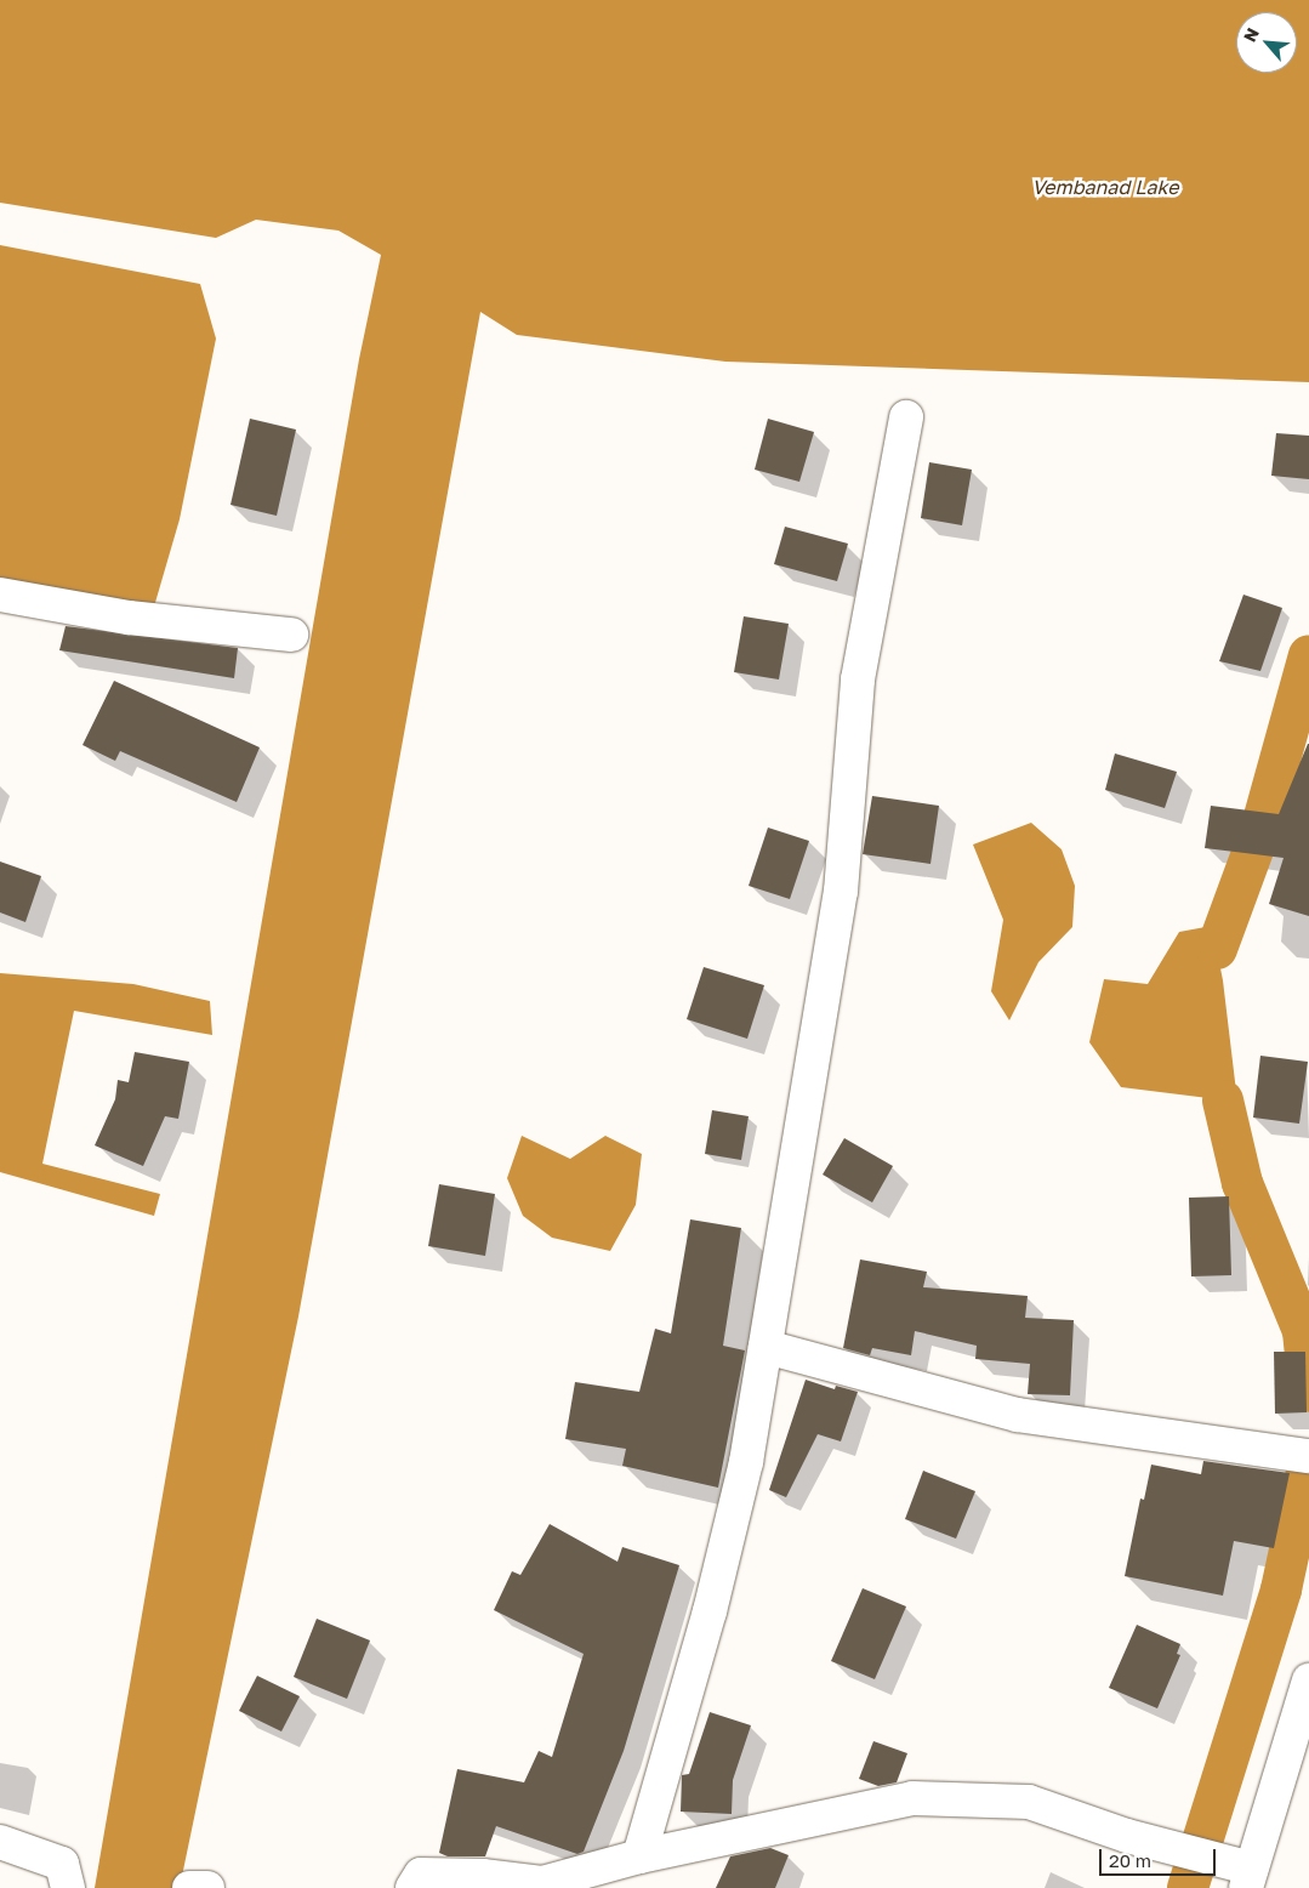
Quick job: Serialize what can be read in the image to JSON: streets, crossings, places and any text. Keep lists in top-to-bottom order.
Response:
{
  "water": ["Vembanad Lake"],
  "scale_bar": "20 m",
  "north": "top left"
}
